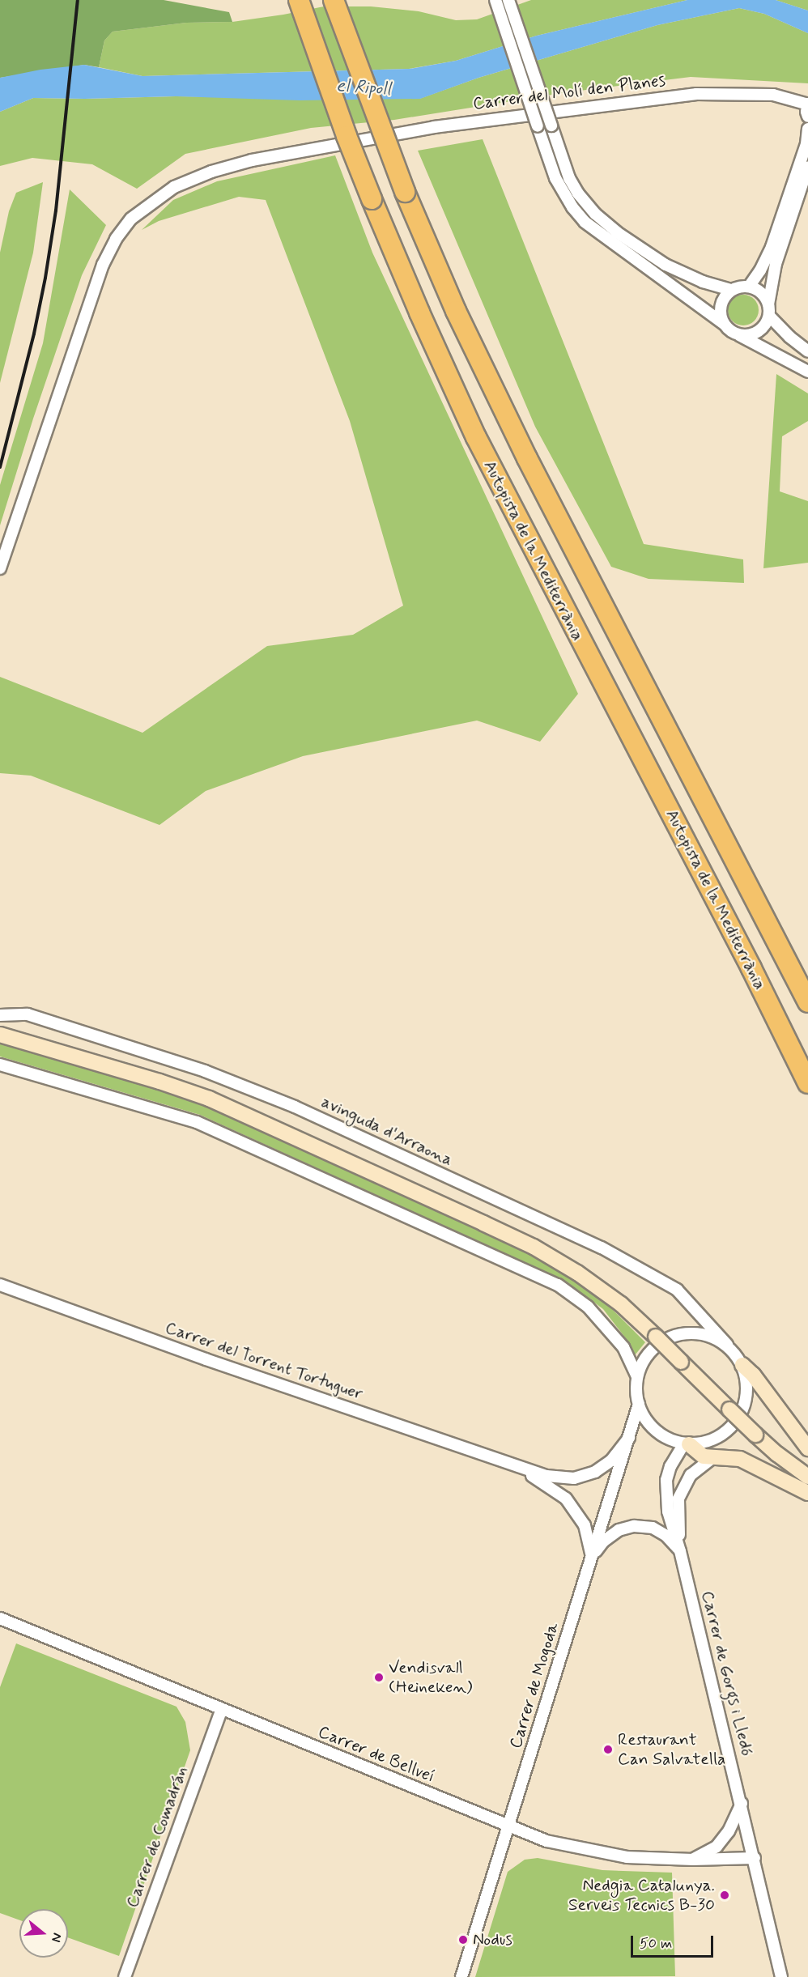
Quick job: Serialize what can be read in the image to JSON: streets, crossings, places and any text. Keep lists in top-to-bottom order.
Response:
{
  "streets": {
    "highway": ["Autopista de la Mediterrània"],
    "street": [
      "Carrer del Molí den Planes",
      "avinguda d'Arraona",
      "Carrer del Torrent Tortuguer",
      "Carrer de Gorgs i Lledó",
      "Carrer de Mogoda",
      "Carrer de Bellveí",
      "Carrer de Comadrán"
    ]
  },
  "crossings": [
    ["avinguda d'Arraona", "Carrer de Gorgs i Lledó"],
    ["avinguda d'Arraona", "Carrer de Mogoda"],
    ["Carrer del Torrent Tortuguer", "Carrer de Mogoda"],
    ["Carrer de Gorgs i Lledó", "Carrer de Mogoda"],
    ["Carrer de Gorgs i Lledó", "Carrer de Bellveí"],
    ["Carrer de Mogoda", "Carrer de Bellveí"],
    ["Carrer de Bellveí", "Carrer de Comadrán"]
  ],
  "water": ["el Ripoll"],
  "places": [
    "Vendisvall (Heineken)",
    "Restaurant Can Salvatella",
    "Nedgia Catalunya. Serveis Tecnics B-30",
    "Nodus"
  ],
  "scale_bar": "50 m",
  "north": "right"
}
